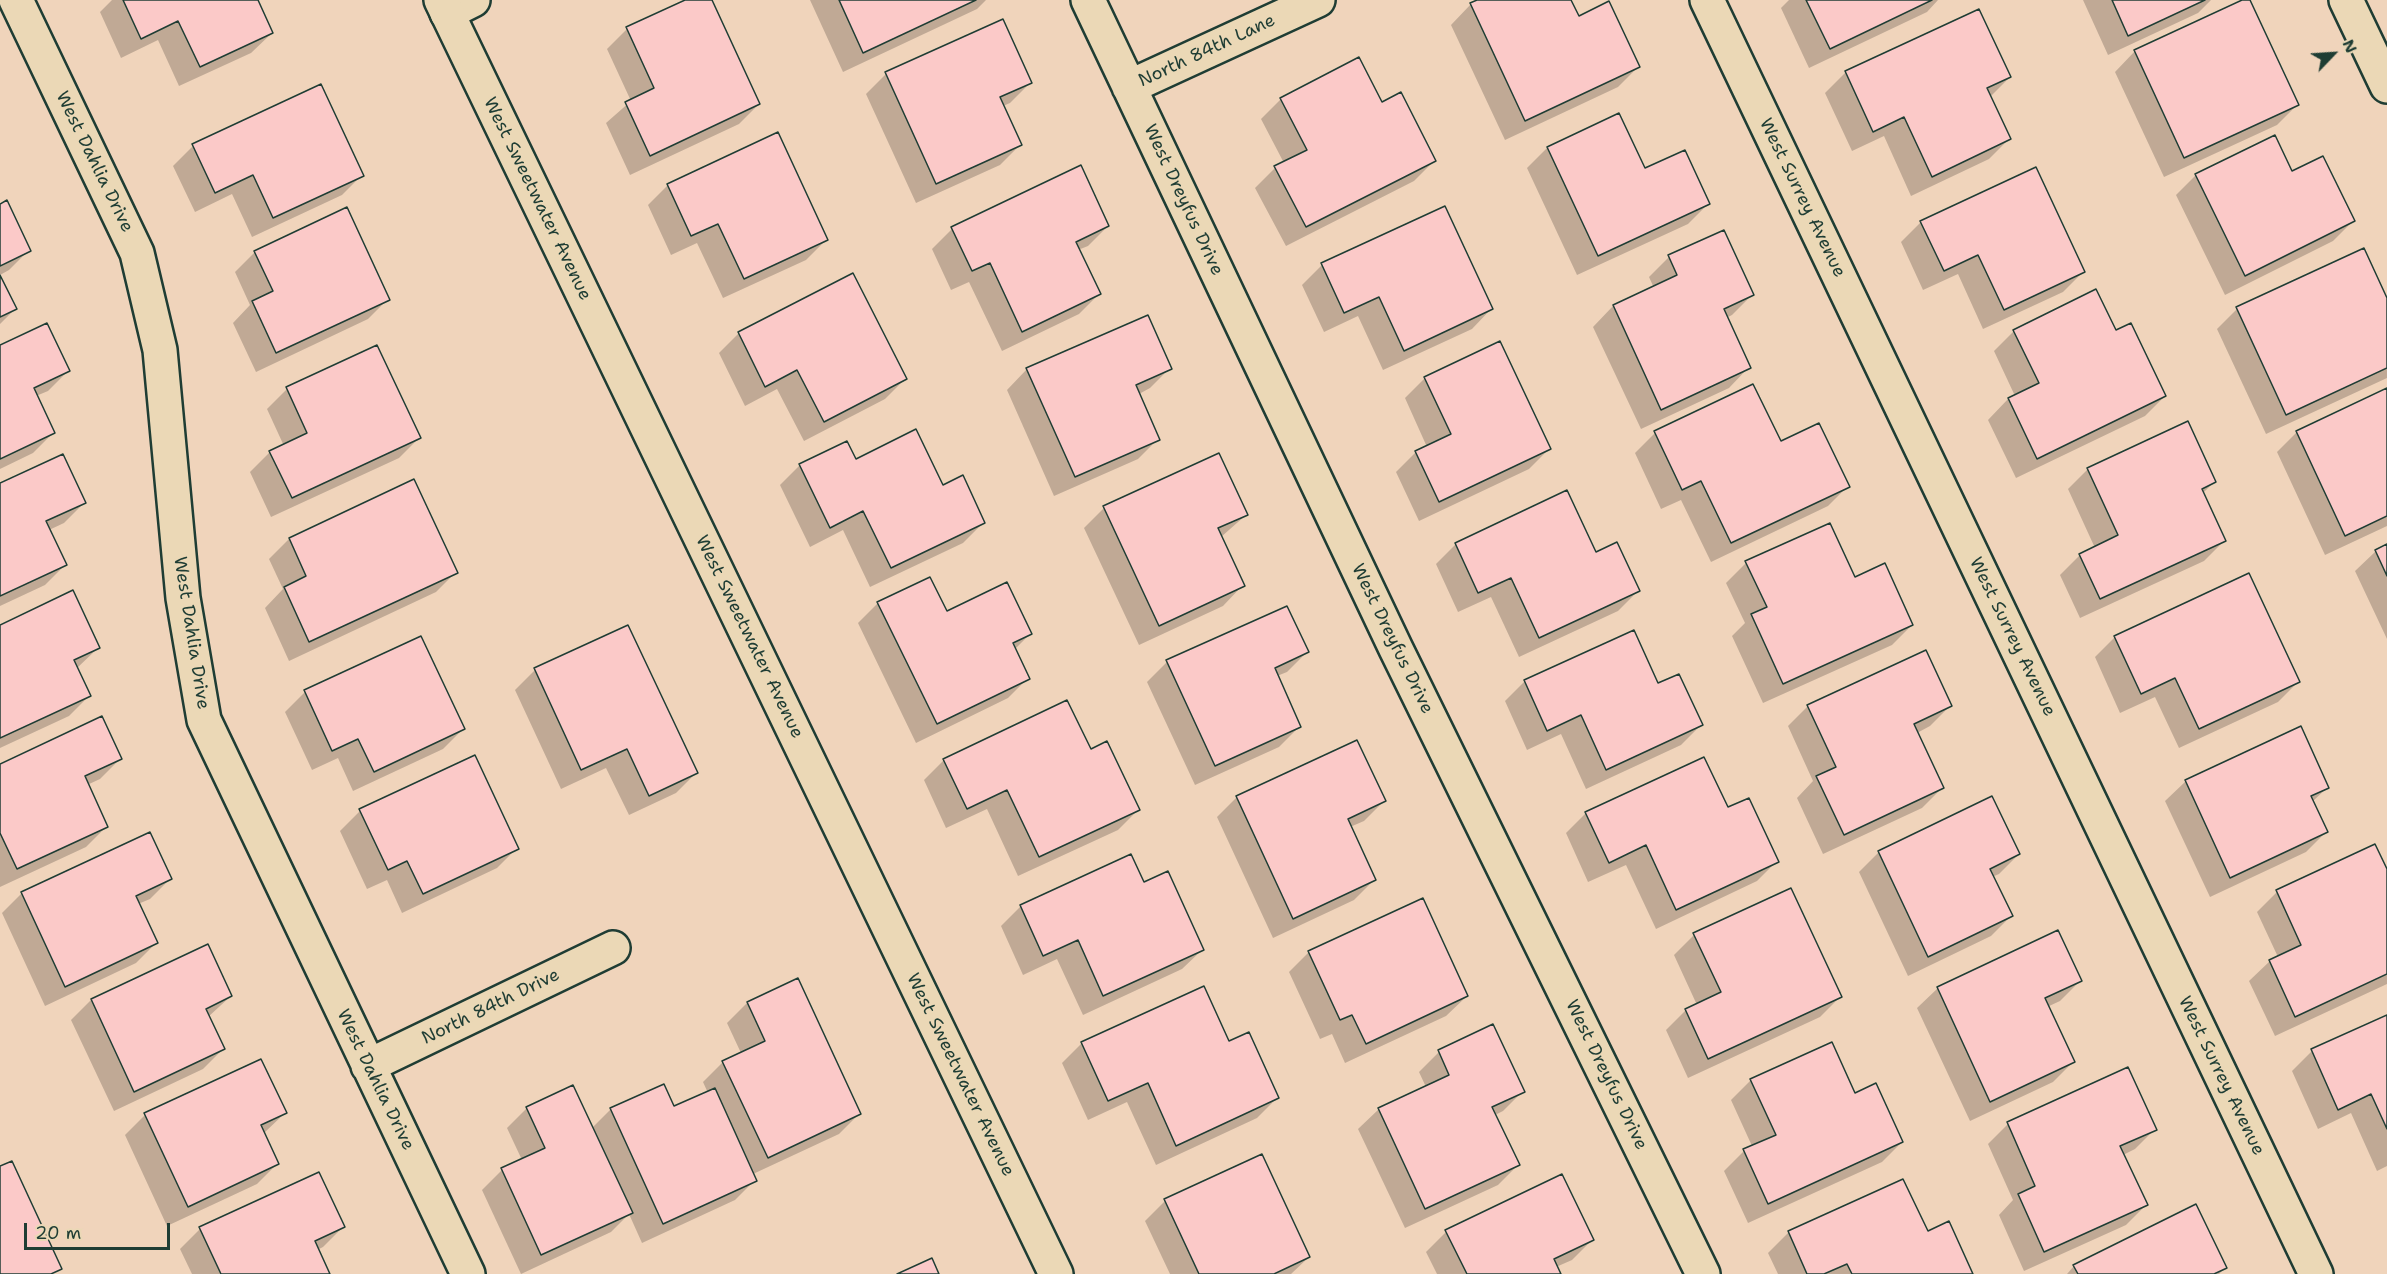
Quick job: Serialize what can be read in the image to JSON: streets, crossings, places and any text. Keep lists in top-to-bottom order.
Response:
{
  "streets": {
    "street": [
      "North 84th Lane",
      "West Dahlia Drive",
      "West Surrey Avenue",
      "West Sweetwater Avenue",
      "West Dreyfus Drive",
      "North 84th Drive"
    ]
  },
  "crossings": [
    ["North 84th Lane", "West Dreyfus Drive"],
    ["West Dahlia Drive", "North 84th Drive"]
  ],
  "scale_bar": "20 m",
  "north": "top right"
}
